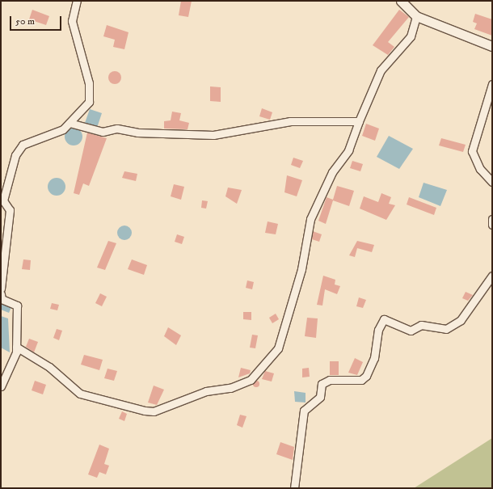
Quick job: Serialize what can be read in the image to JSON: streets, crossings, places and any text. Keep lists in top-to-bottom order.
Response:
{
  "scale_bar": "50 m"
}
